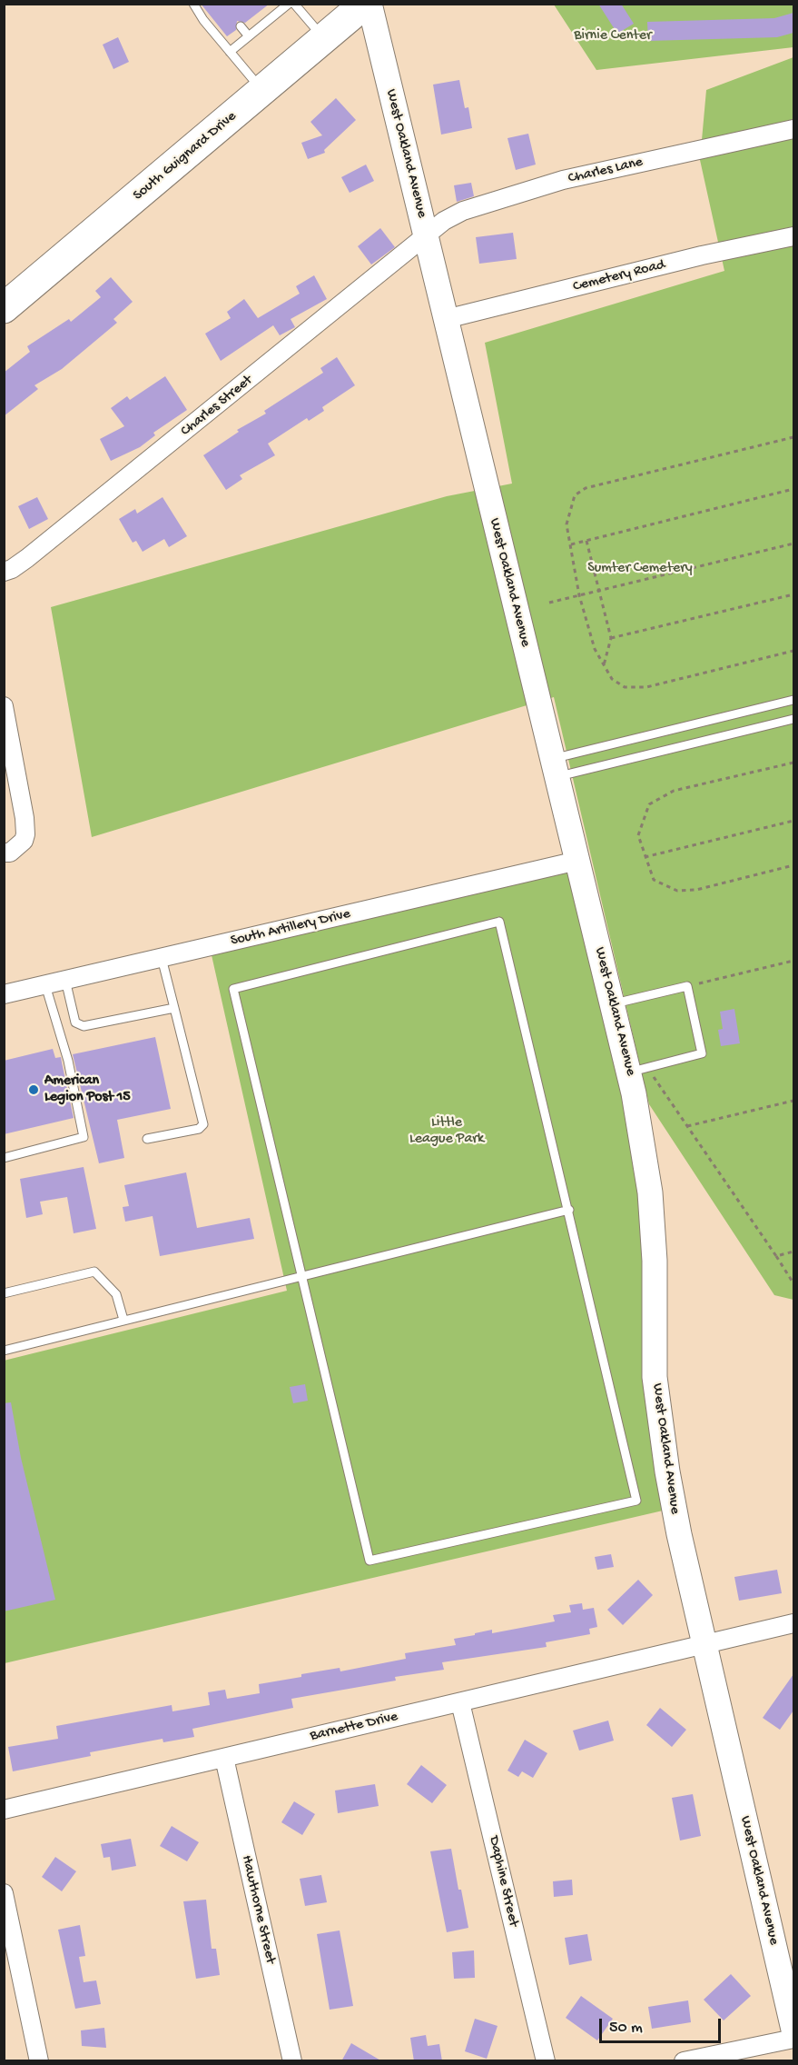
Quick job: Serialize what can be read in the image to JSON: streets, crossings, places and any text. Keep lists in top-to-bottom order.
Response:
{
  "streets": {
    "highway": ["South Guignard Drive"],
    "street": [
      "West Oakland Avenue",
      "Charles Lane",
      "Cemetery Road",
      "Charles Street",
      "South Artillery Drive",
      "Barnette Drive",
      "Daphine Street",
      "Hawthorne Street"
    ]
  },
  "crossings": [
    ["West Oakland Avenue", "Charles Lane"],
    ["West Oakland Avenue", "Cemetery Road"],
    ["West Oakland Avenue", "Charles Street"],
    ["West Oakland Avenue", "South Artillery Drive"],
    ["West Oakland Avenue", "Barnette Drive"],
    ["Charles Lane", "Charles Street"],
    ["Barnette Drive", "Daphine Street"],
    ["Barnette Drive", "Hawthorne Street"]
  ],
  "parks": ["Birnie Center", "Sumter Cemetery", "Little League Park"],
  "places": ["American Legion Post 15"],
  "scale_bar": "50 m"
}
